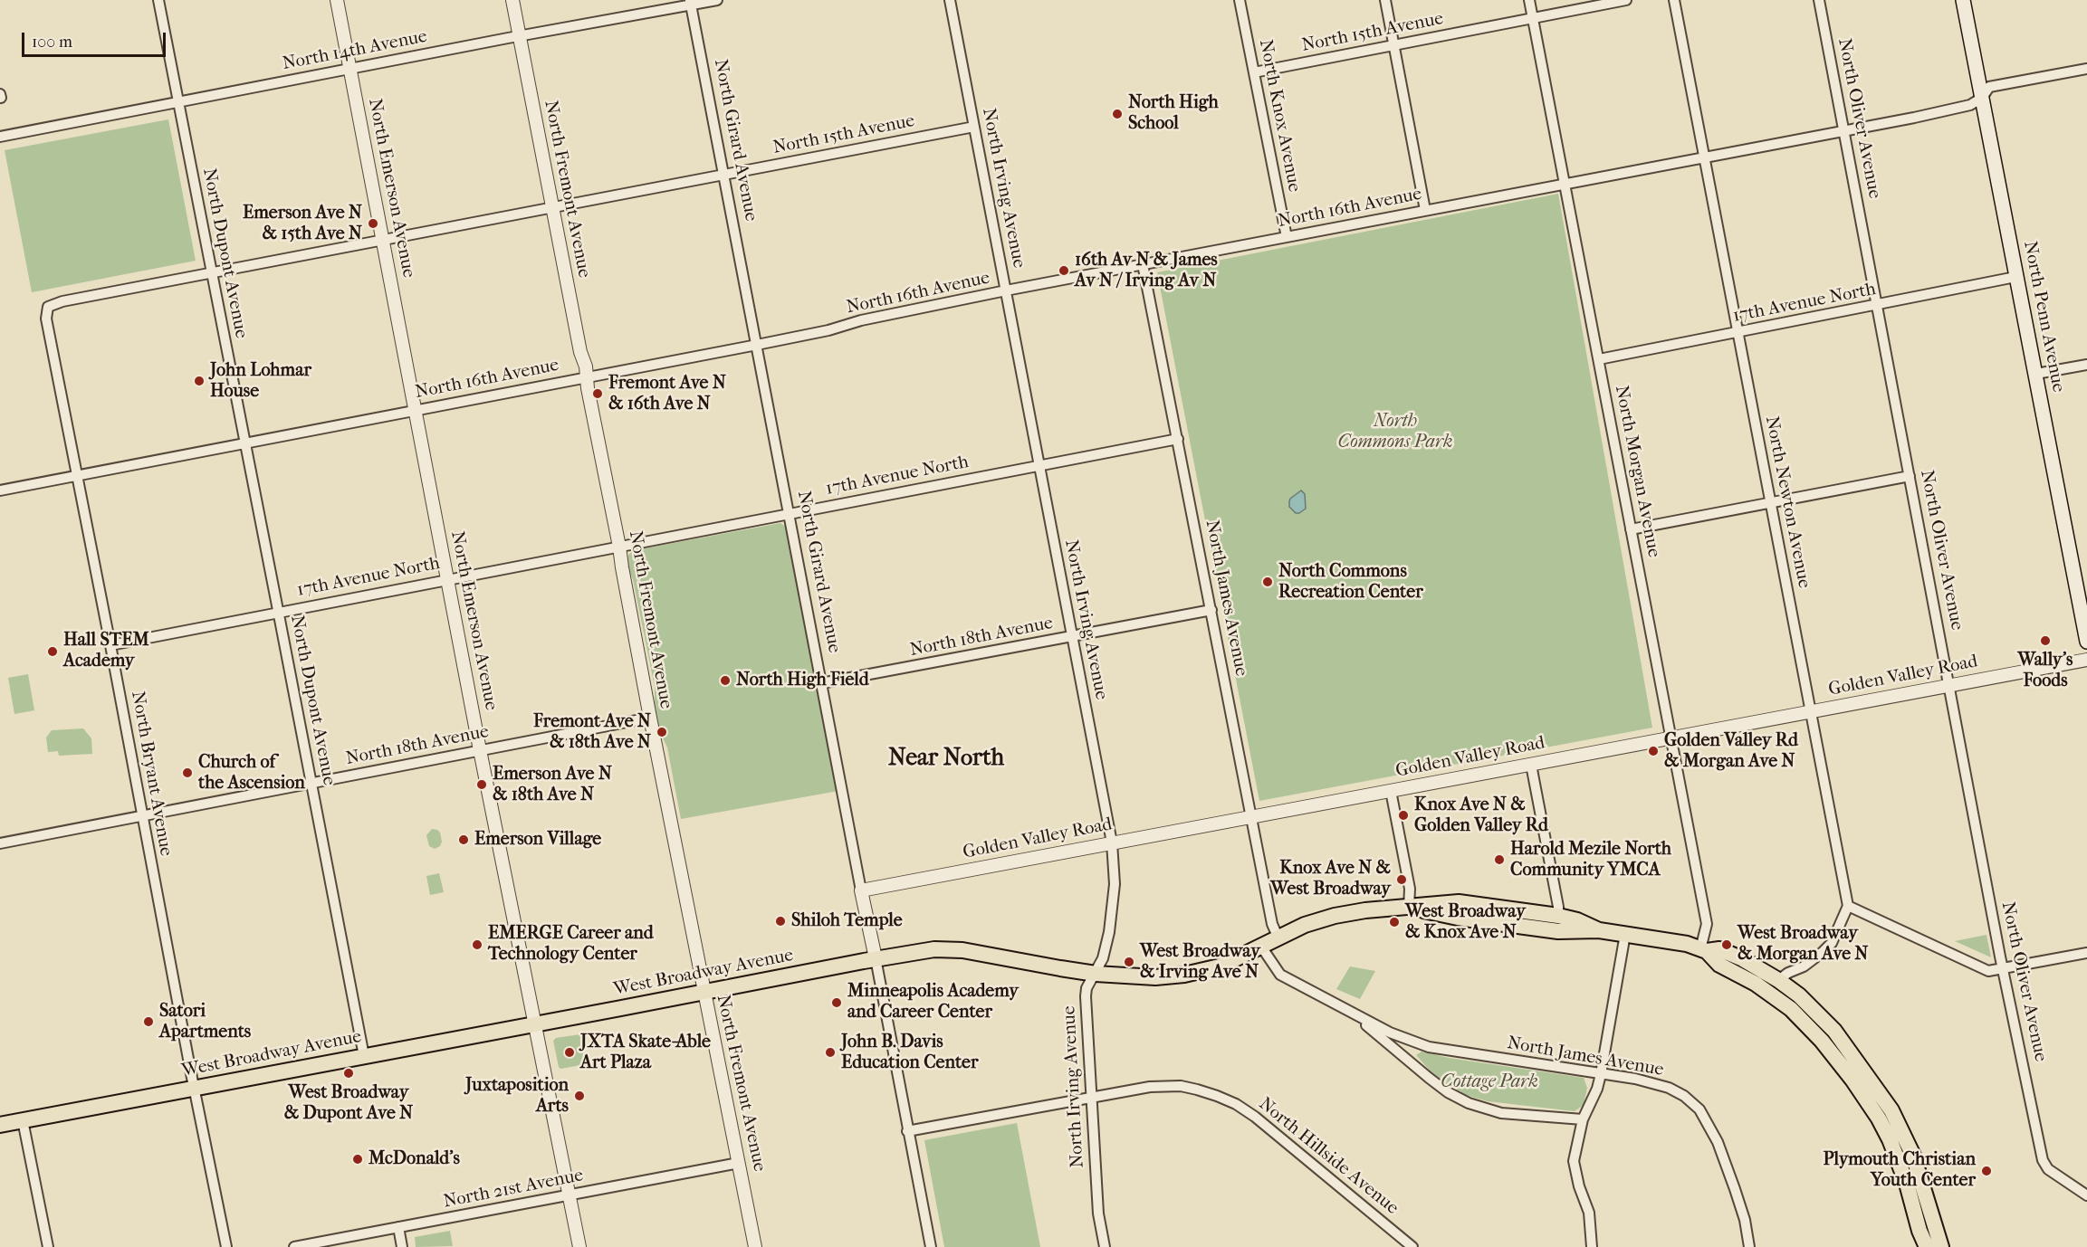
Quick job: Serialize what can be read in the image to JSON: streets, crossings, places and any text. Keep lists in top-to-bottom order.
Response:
{
  "streets": {
    "main road": ["North Penn Avenue", "West Broadway Avenue"],
    "street": [
      "North 15th Avenue",
      "North 14th Avenue",
      "North Knox Avenue",
      "North Oliver Avenue",
      "North Girard Avenue",
      "North Emerson Avenue",
      "North Irving Avenue",
      "North Fremont Avenue",
      "North 16th Avenue",
      "North Dupont Avenue",
      "17th Avenue North",
      "North Morgan Avenue",
      "North Newton Avenue",
      "North James Avenue",
      "North 18th Avenue",
      "Golden Valley Road",
      "North Bryant Avenue",
      "North Hillside Avenue",
      "North 21st Avenue"
    ]
  },
  "crossings": [
    ["North 15th Avenue", "North Knox Avenue"],
    ["North 15th Avenue", "North Girard Avenue"],
    ["North 15th Avenue", "North Emerson Avenue"],
    ["North 15th Avenue", "North Irving Avenue"],
    ["North 15th Avenue", "North Fremont Avenue"],
    ["North 15th Avenue", "North Dupont Avenue"],
    ["North 15th Avenue", "North Morgan Avenue"],
    ["North 15th Avenue", "North Bryant Avenue"],
    ["North 14th Avenue", "North Girard Avenue"],
    ["North 14th Avenue", "North Emerson Avenue"],
    ["North 14th Avenue", "North Fremont Avenue"],
    ["North 14th Avenue", "North Dupont Avenue"],
    ["North Knox Avenue", "North 16th Avenue"],
    ["North Oliver Avenue", "North 16th Avenue"],
    ["North Oliver Avenue", "17th Avenue North"],
    ["North Oliver Avenue", "Golden Valley Road"],
    ["North Girard Avenue", "North 16th Avenue"],
    ["North Girard Avenue", "17th Avenue North"],
    ["North Girard Avenue", "North 18th Avenue"],
    ["North Girard Avenue", "Golden Valley Road"],
    ["North Girard Avenue", "West Broadway Avenue"],
    ["North Emerson Avenue", "North 16th Avenue"],
    ["North Emerson Avenue", "17th Avenue North"],
    ["North Emerson Avenue", "North 18th Avenue"],
    ["North Emerson Avenue", "West Broadway Avenue"],
    ["North Emerson Avenue", "North 21st Avenue"],
    ["North Irving Avenue", "North 16th Avenue"],
    ["North Irving Avenue", "17th Avenue North"],
    ["North Irving Avenue", "North 18th Avenue"],
    ["North Irving Avenue", "Golden Valley Road"],
    ["North Irving Avenue", "West Broadway Avenue"],
    ["North Irving Avenue", "North Hillside Avenue"],
    ["North Fremont Avenue", "North 16th Avenue"],
    ["North Fremont Avenue", "17th Avenue North"],
    ["North Fremont Avenue", "North 18th Avenue"],
    ["North Fremont Avenue", "West Broadway Avenue"],
    ["North Fremont Avenue", "North 21st Avenue"],
    ["North 16th Avenue", "North Dupont Avenue"],
    ["North 16th Avenue", "North Penn Avenue"],
    ["North 16th Avenue", "North Morgan Avenue"],
    ["North 16th Avenue", "North Newton Avenue"],
    ["North 16th Avenue", "North James Avenue"],
    ["North 16th Avenue", "North Bryant Avenue"],
    ["North Dupont Avenue", "17th Avenue North"],
    ["North Dupont Avenue", "North 18th Avenue"],
    ["North Dupont Avenue", "West Broadway Avenue"],
    ["17th Avenue North", "North Penn Avenue"],
    ["17th Avenue North", "North Morgan Avenue"],
    ["17th Avenue North", "North Newton Avenue"],
    ["17th Avenue North", "North James Avenue"],
    ["17th Avenue North", "North Bryant Avenue"],
    ["North Morgan Avenue", "Golden Valley Road"],
    ["North Morgan Avenue", "West Broadway Avenue"],
    ["North Newton Avenue", "Golden Valley Road"],
    ["North James Avenue", "North 18th Avenue"],
    ["North James Avenue", "Golden Valley Road"],
    ["North James Avenue", "West Broadway Avenue"],
    ["North 18th Avenue", "North Bryant Avenue"],
    ["North Bryant Avenue", "West Broadway Avenue"]
  ],
  "districts": ["Near North"],
  "parks": ["North Commons Park", "Cottage Park"],
  "places": [
    "North High School",
    "Emerson Ave N & 15th Ave N",
    "16th Av N & James Av N / Irving Av N",
    "John Lohmar House",
    "Fremont Ave N & 16th Ave N",
    "North Commons Recreation Center",
    "Wally's Foods",
    "Hall STEM Academy",
    "North High Field",
    "Fremont Ave N & 18th Ave N",
    "Golden Valley Rd & Morgan Ave N",
    "Church of the Ascension",
    "Emerson Ave N & 18th Ave N",
    "Knox Ave N & Golden Valley Rd",
    "Emerson Village",
    "Harold Mezile North Community YMCA",
    "Knox Ave N & West Broadway",
    "Shiloh Temple",
    "West Broadway & Knox Ave N",
    "EMERGE Career and Technology Center",
    "West Broadway & Morgan Ave N",
    "West Broadway & Irving Ave N",
    "Minneapolis Academy and Career Center",
    "Satori Apartments",
    "JXTA Skate-Able Art Plaza",
    "John B. Davis Education Center",
    "West Broadway & Dupont Ave N",
    "Juxtaposition Arts",
    "McDonald's",
    "Plymouth Christian Youth Center"
  ],
  "scale_bar": "100 m"
}
